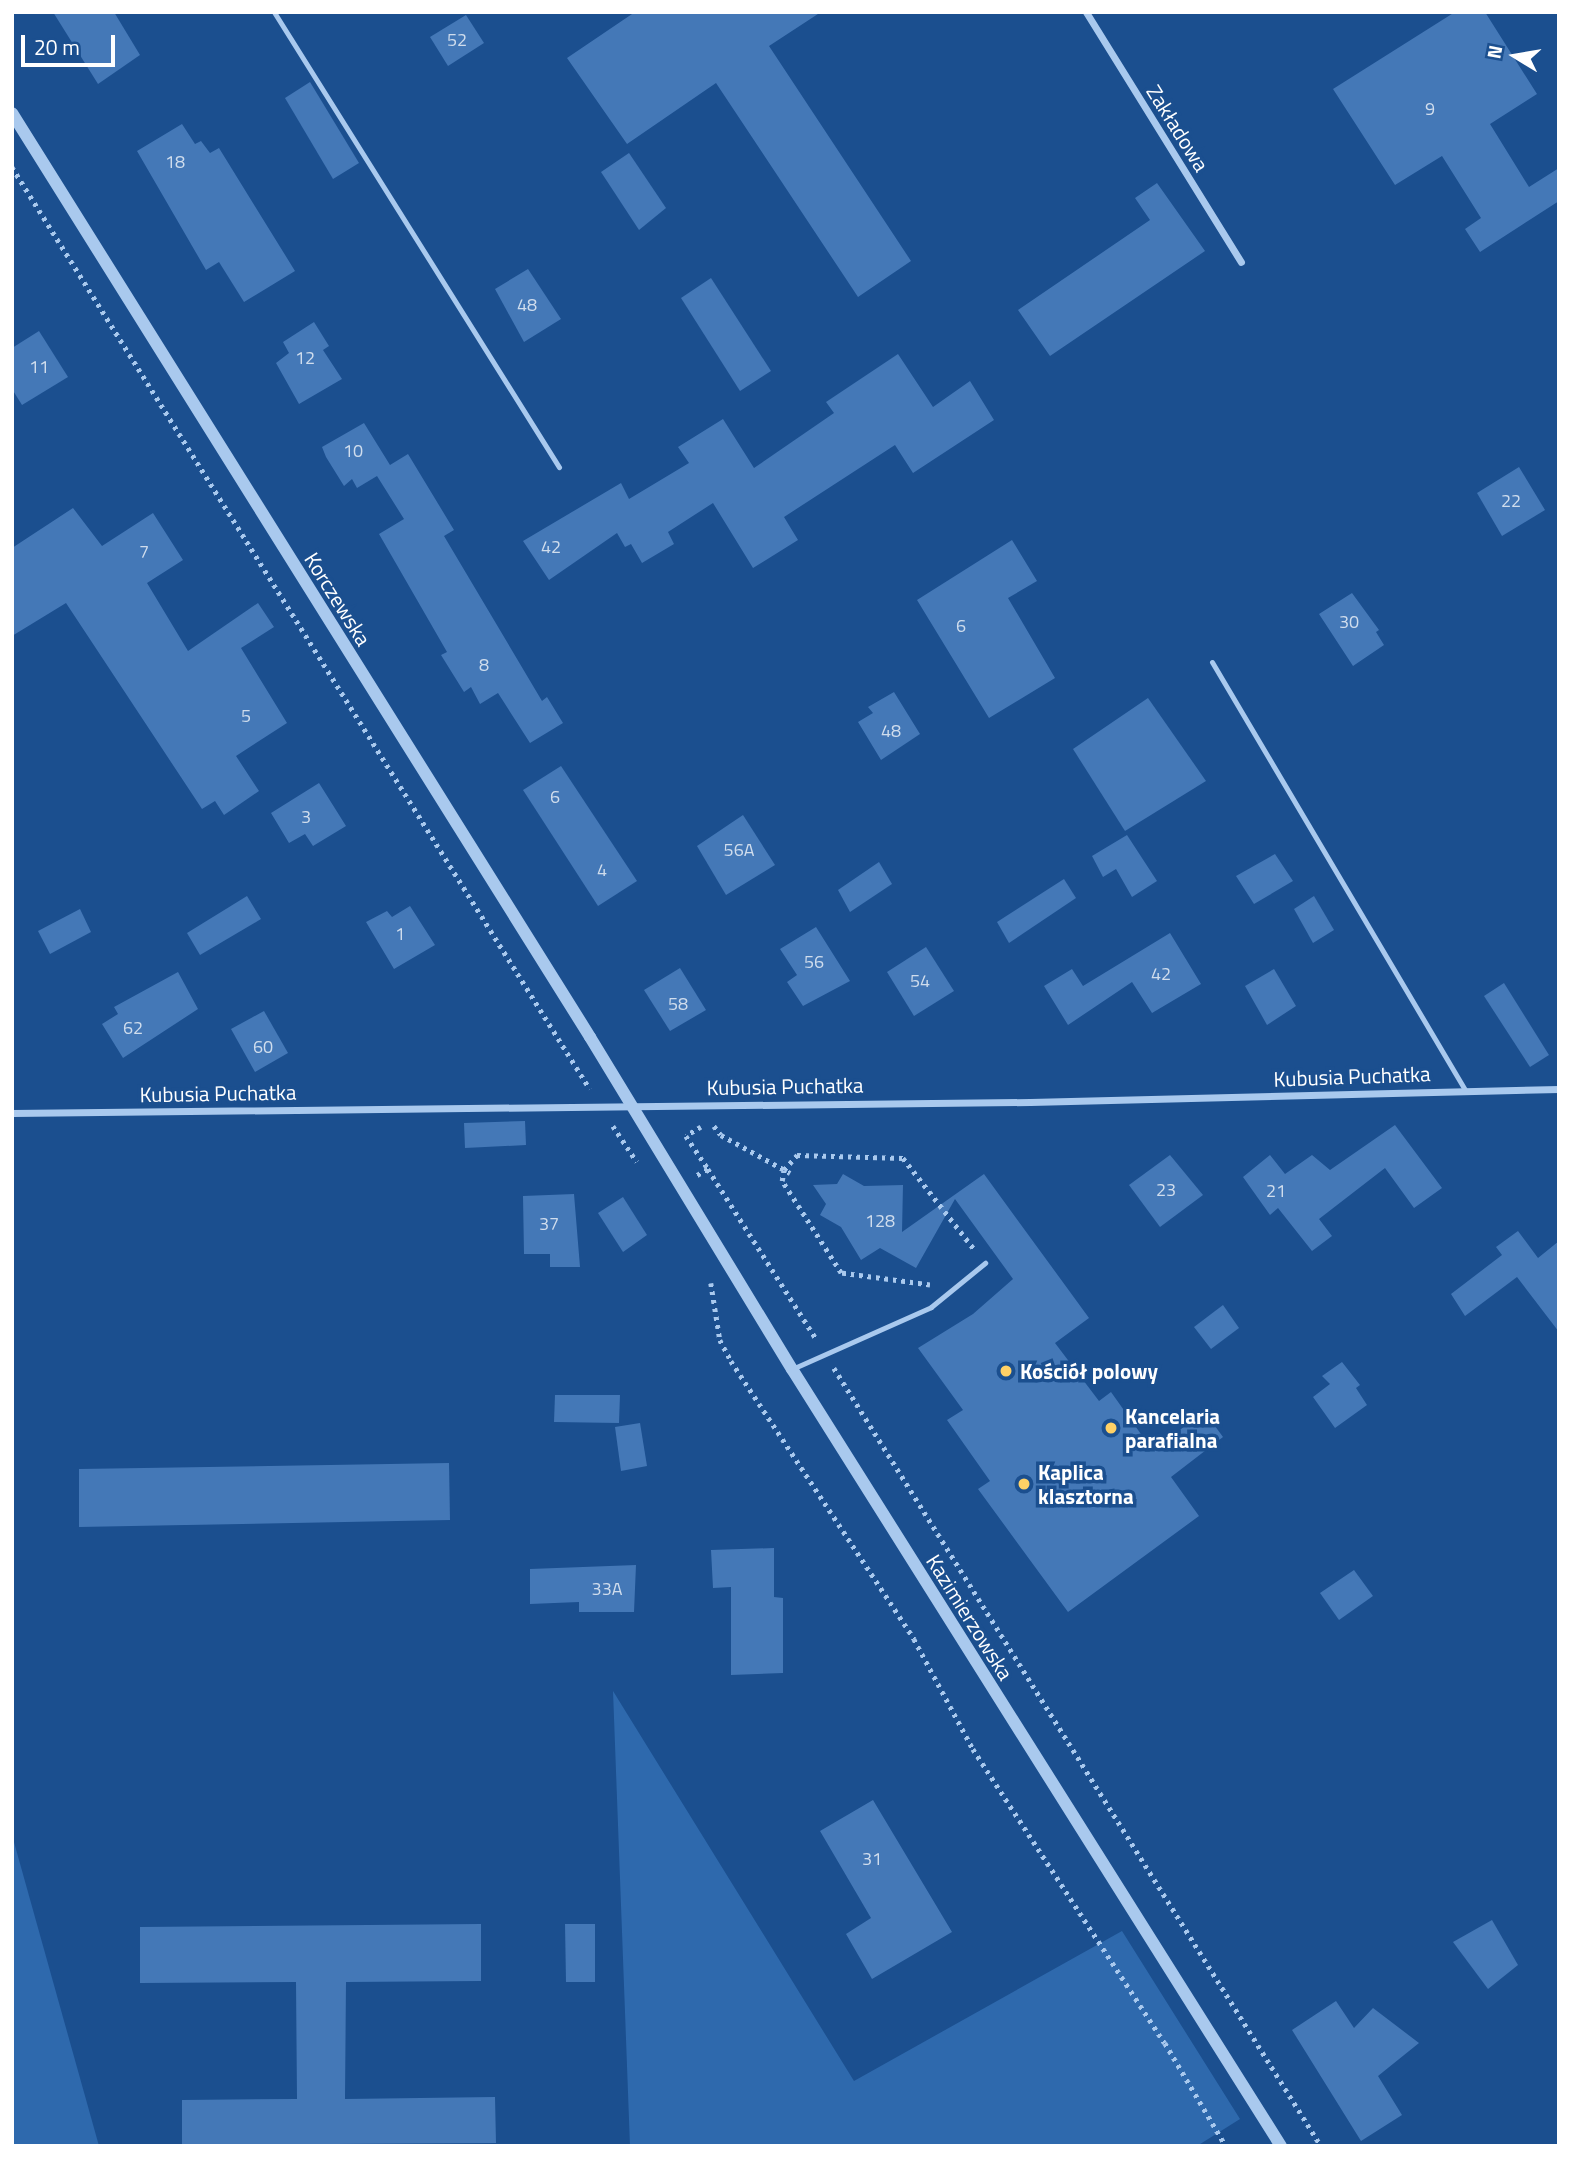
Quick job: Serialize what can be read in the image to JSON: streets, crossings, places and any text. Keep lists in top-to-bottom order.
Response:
{
  "streets": {
    "street": [
      "Zakładowa",
      "Korczewska",
      "Kubusia Puchatka",
      "Kazimierzowska"
    ]
  },
  "crossings": [
    ["Korczewska", "Kubusia Puchatka"],
    ["Korczewska", "Kazimierzowska"],
    ["Kubusia Puchatka", "Kazimierzowska"]
  ],
  "places": ["Kościół polowy", "Kancelaria parafialna", "Kaplica klasztorna"],
  "house_numbers": [
    "52",
    "9",
    "18",
    "48",
    "12",
    "11",
    "10",
    "22",
    "42",
    "7",
    "30",
    "6",
    "8",
    "5",
    "48",
    "6",
    "3",
    "56A",
    "4",
    "1",
    "56",
    "42",
    "54",
    "58",
    "62",
    "60",
    "23",
    "21",
    "128",
    "37",
    "33A",
    "31"
  ],
  "scale_bar": "20 m",
  "north": "left"
}
